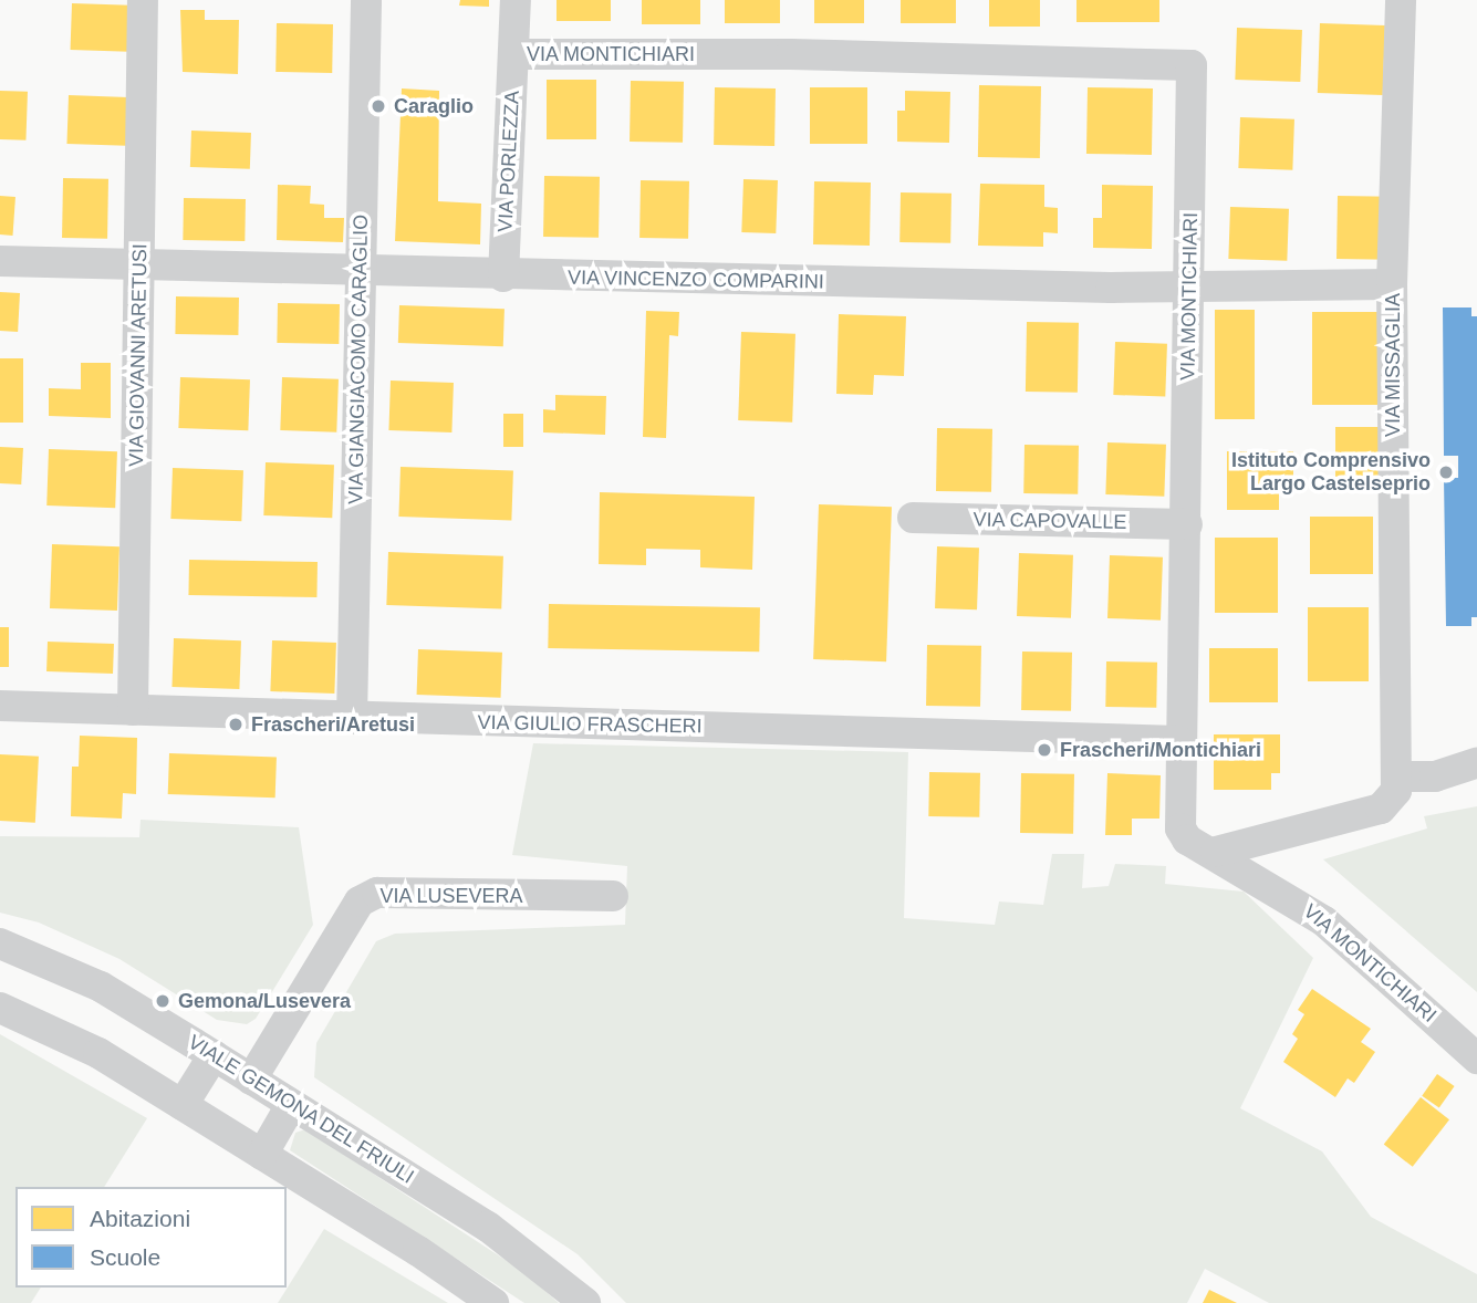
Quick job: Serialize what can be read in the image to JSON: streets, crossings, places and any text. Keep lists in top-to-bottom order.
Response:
{
  "streets": {
    "street": [
      "VIA MONTICHIARI",
      "VIA PORLEZZA",
      "VIA VINCENZO COMPARINI",
      "VIA GIOVANNI ARETUSI",
      "VIA GIANGIACOMO CARAGLIO",
      "VIA MISSAGLIA",
      "VIA CAPOVALLE",
      "VIA GIULIO FRASCHERI",
      "VIA LUSEVERA",
      "VIALE GEMONA DEL FRIULI"
    ]
  },
  "crossings": [
    ["VIA MONTICHIARI", "VIA PORLEZZA"],
    ["VIA MONTICHIARI", "VIA VINCENZO COMPARINI"],
    ["VIA MONTICHIARI", "VIA CAPOVALLE"],
    ["VIA MONTICHIARI", "VIA GIULIO FRASCHERI"],
    ["VIA PORLEZZA", "VIA VINCENZO COMPARINI"],
    ["VIA VINCENZO COMPARINI", "VIA GIOVANNI ARETUSI"],
    ["VIA VINCENZO COMPARINI", "VIA GIANGIACOMO CARAGLIO"],
    ["VIA VINCENZO COMPARINI", "VIA MISSAGLIA"],
    ["VIA GIOVANNI ARETUSI", "VIA GIULIO FRASCHERI"],
    ["VIA GIANGIACOMO CARAGLIO", "VIA GIULIO FRASCHERI"],
    ["VIA LUSEVERA", "VIALE GEMONA DEL FRIULI"]
  ],
  "places": [
    "Caraglio",
    "Istituto Comprensivo Largo Castelseprio",
    "Frascheri/Aretusi",
    "Frascheri/Montichiari",
    "Gemona/Lusevera"
  ],
  "legend": ["Abitazioni", "Scuole"]
}
